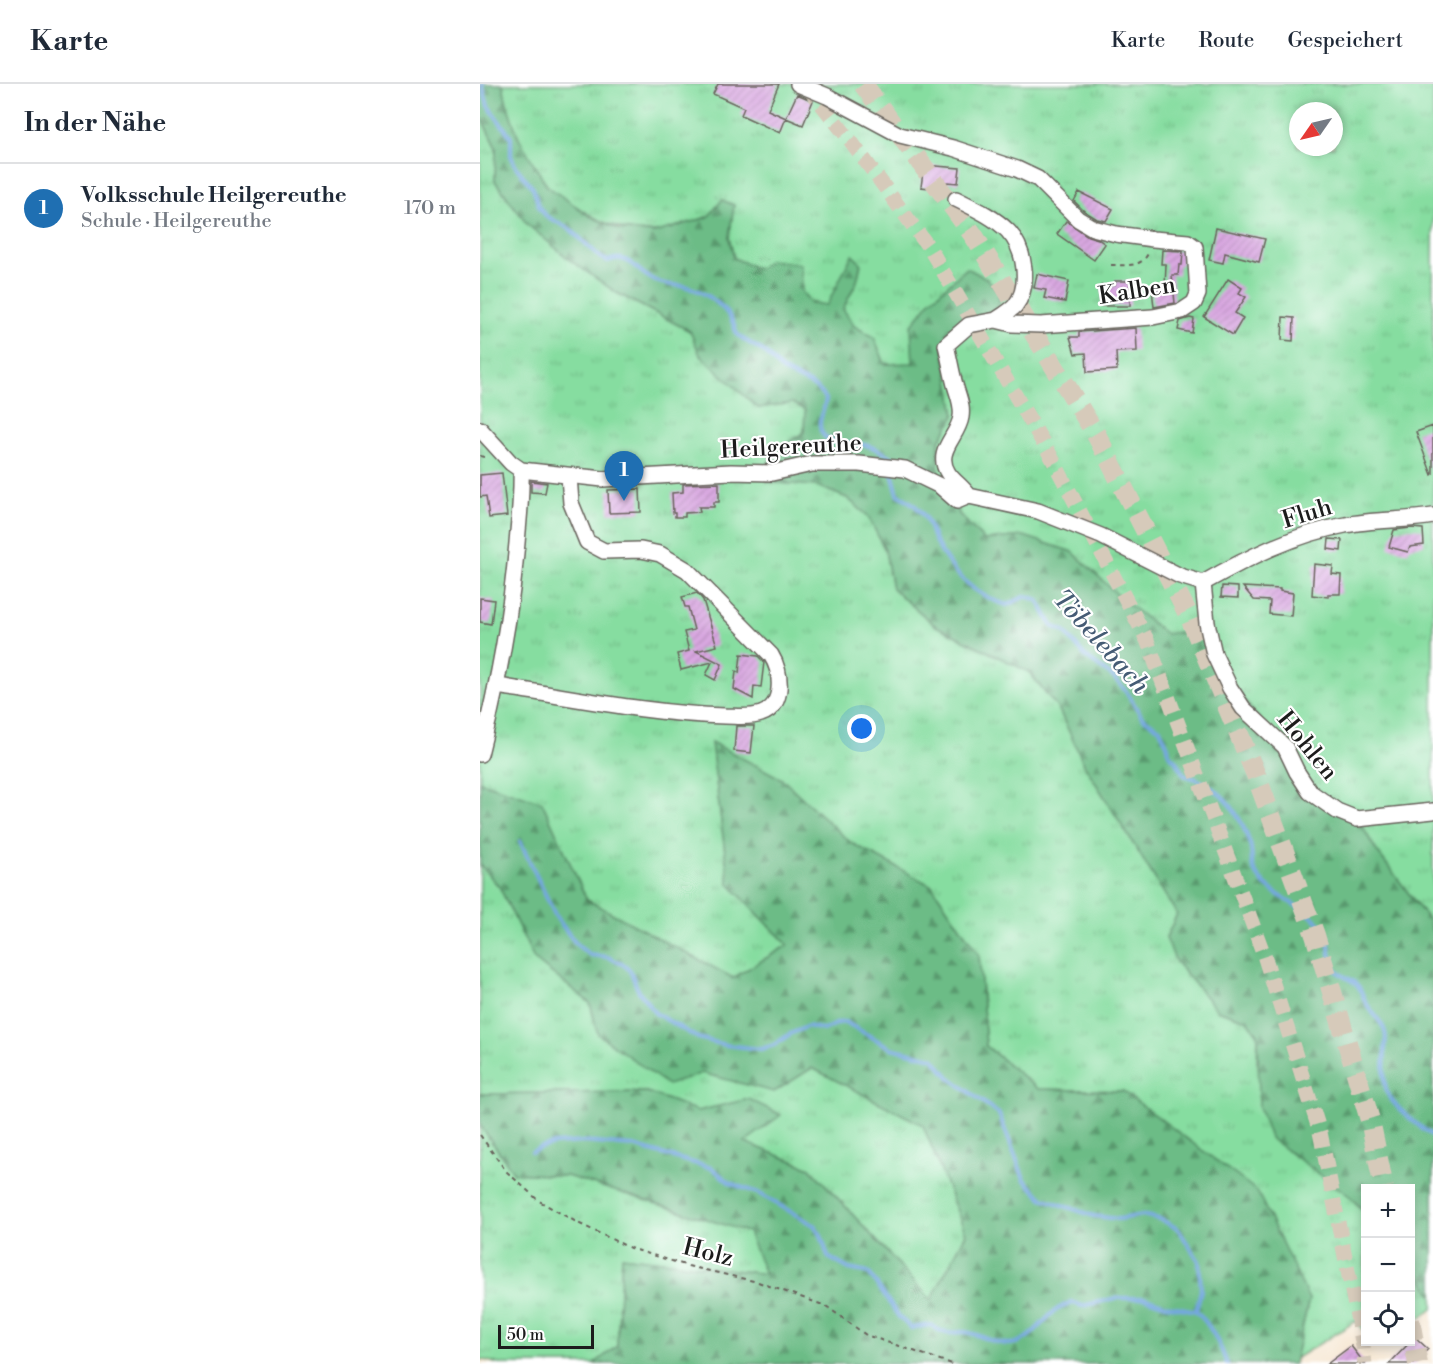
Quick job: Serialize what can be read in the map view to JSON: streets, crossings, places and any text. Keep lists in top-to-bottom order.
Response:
{
  "streets": {
    "street": [
      "Kalben",
      "Heilgereuthe",
      "Fluh",
      "Hohlen"
    ],
    "path": ["Holz"]
  },
  "crossings": [
    ["Kalben", "Heilgereuthe"],
    ["Heilgereuthe", "Fluh"],
    ["Heilgereuthe", "Hohlen"],
    ["Fluh", "Hohlen"]
  ],
  "water": ["Töbelebach"],
  "scale_bar": "50 m",
  "north": "bottom left",
  "page": {
    "header": "Karte",
    "nav": ["Karte", "Route", "Gespeichert"],
    "heading": "In der Nähe",
    "list": [
      {
        "mark": "1",
        "name": "Volksschule Heilgereuthe",
        "note": "Schule · Heilgereuthe",
        "value": "170 m"
      }
    ],
    "pins": "1",
    "map_buttons": ["+", "−"],
    "scale": "50 m"
  }
}
